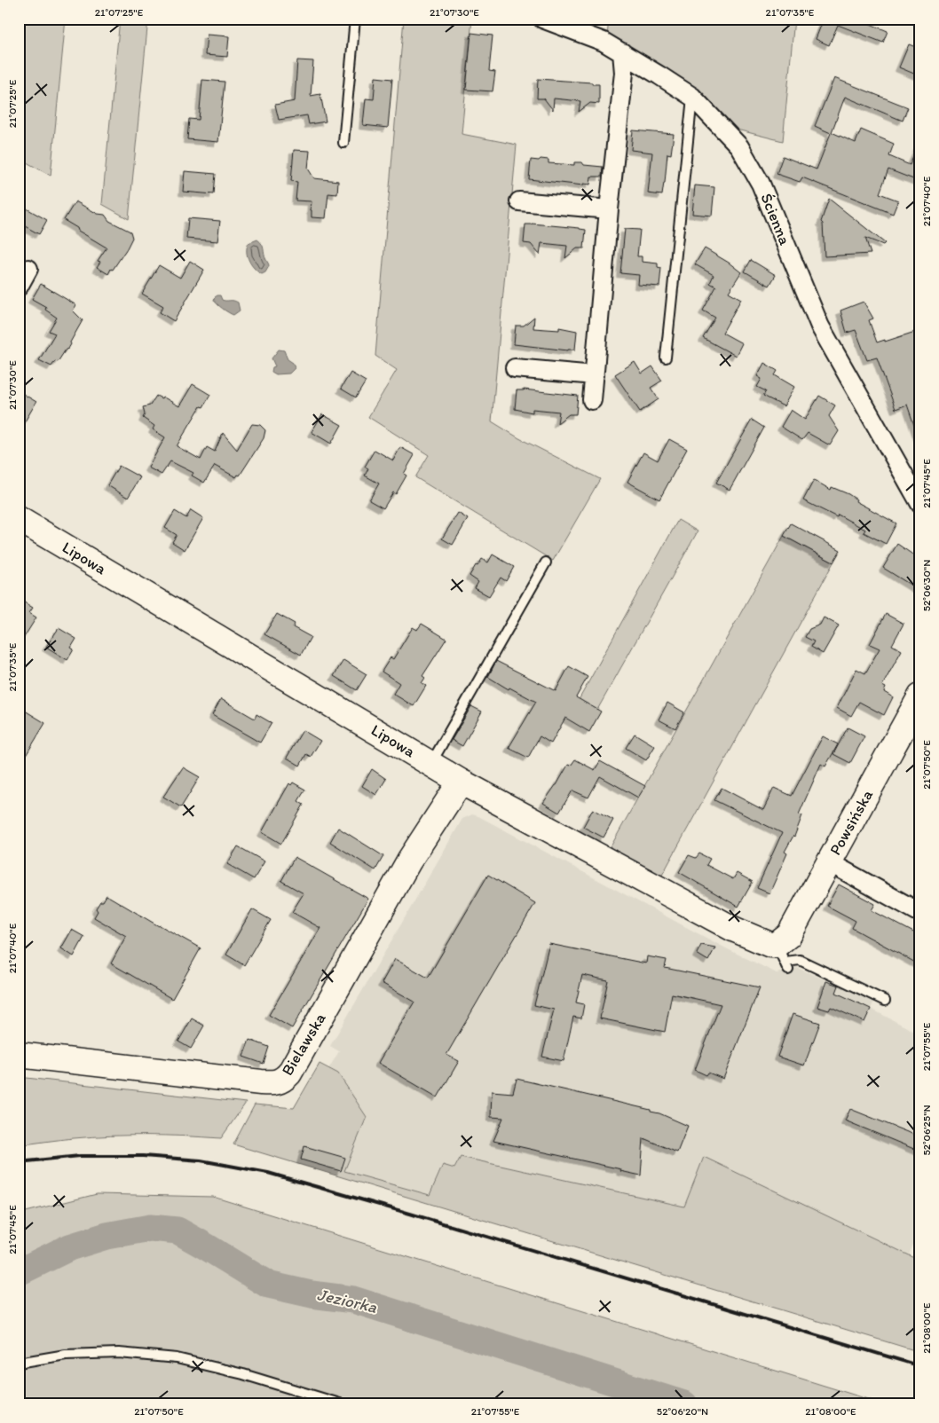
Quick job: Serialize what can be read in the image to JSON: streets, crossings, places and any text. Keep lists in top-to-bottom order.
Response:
{
  "streets": {
    "street": [
      "Ścienna",
      "Lipowa",
      "Powsińska",
      "Bielawska"
    ]
  },
  "crossings": [
    ["Lipowa", "Powsińska"],
    ["Lipowa", "Bielawska"]
  ],
  "water": ["Jeziorka"],
  "coordinates": [
    "21°07'25\"E",
    "21°07'30\"E",
    "21°07'35\"E",
    "21°07'40\"E",
    "21°07'45\"E",
    "52°06'30\"N",
    "21°07'50\"E",
    "21°07'55\"E",
    "52°06'25\"N",
    "21°08'00\"E",
    "52°06'20\"N"
  ]
}
